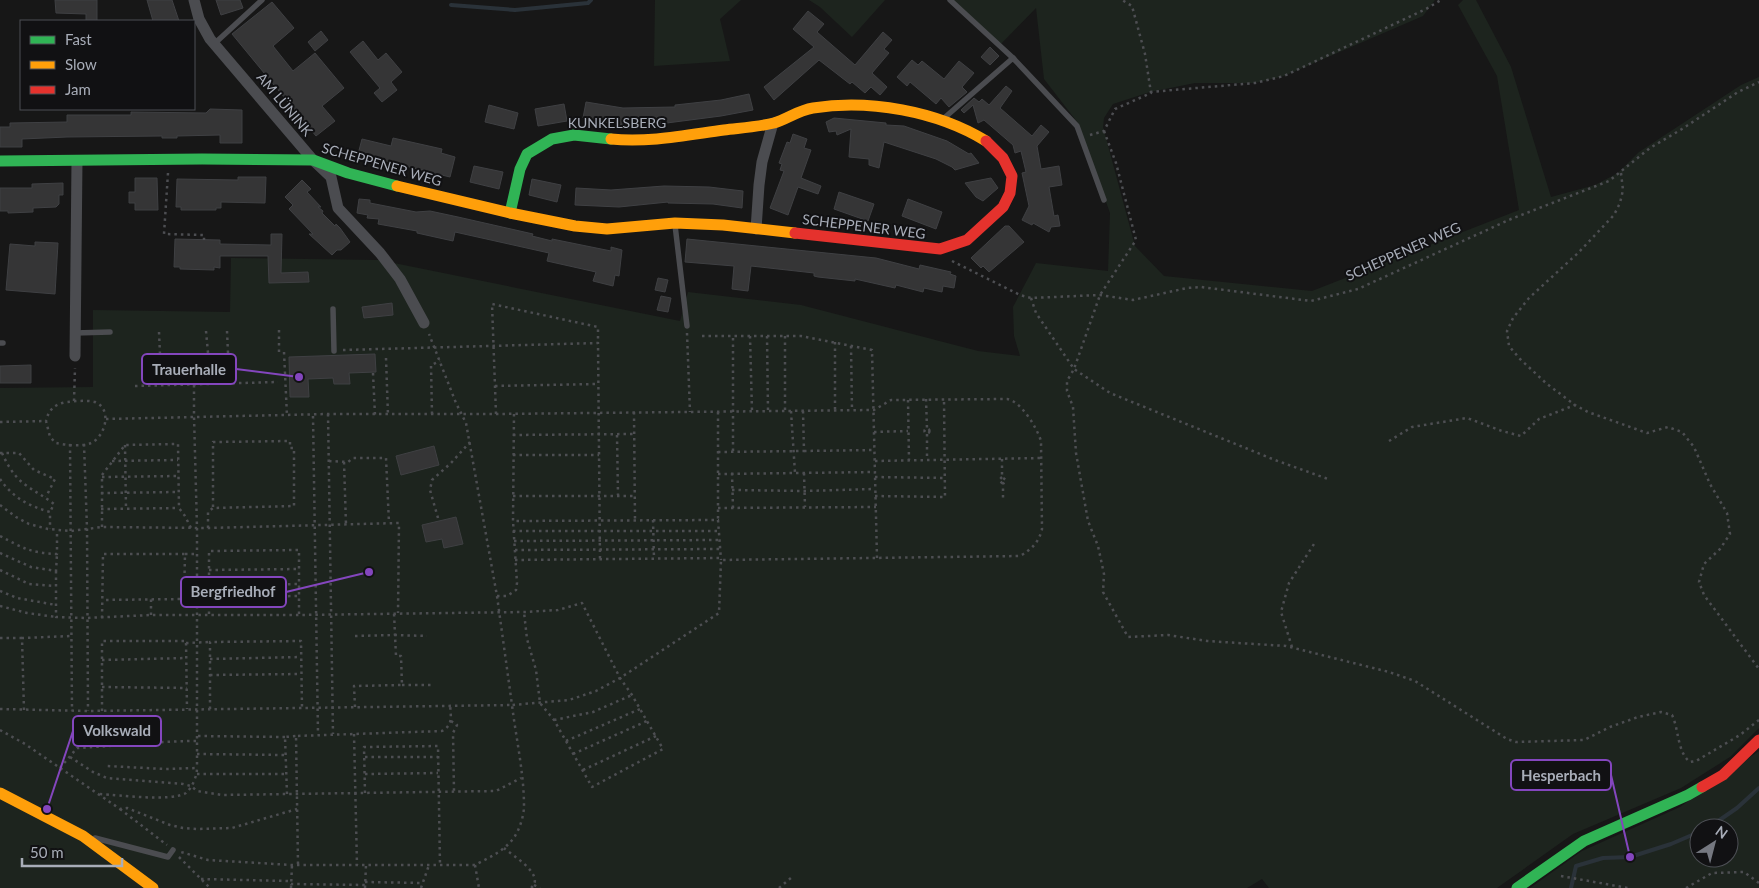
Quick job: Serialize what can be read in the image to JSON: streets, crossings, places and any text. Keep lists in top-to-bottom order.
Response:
{
  "streets": {
    "street": ["AM LÜNINK", "KUNKELSBERG", "SCHEPPENER WEG"]
  },
  "crossings": [
    ["AM LÜNINK", "SCHEPPENER WEG"],
    ["KUNKELSBERG", "SCHEPPENER WEG"]
  ],
  "places": [
    "Trauerhalle",
    "Bergfriedhof",
    "Volkswald",
    "Hesperbach"
  ],
  "legend": ["Fast", "Slow", "Jam"],
  "scale_bar": "50 m",
  "north": "top right"
}
